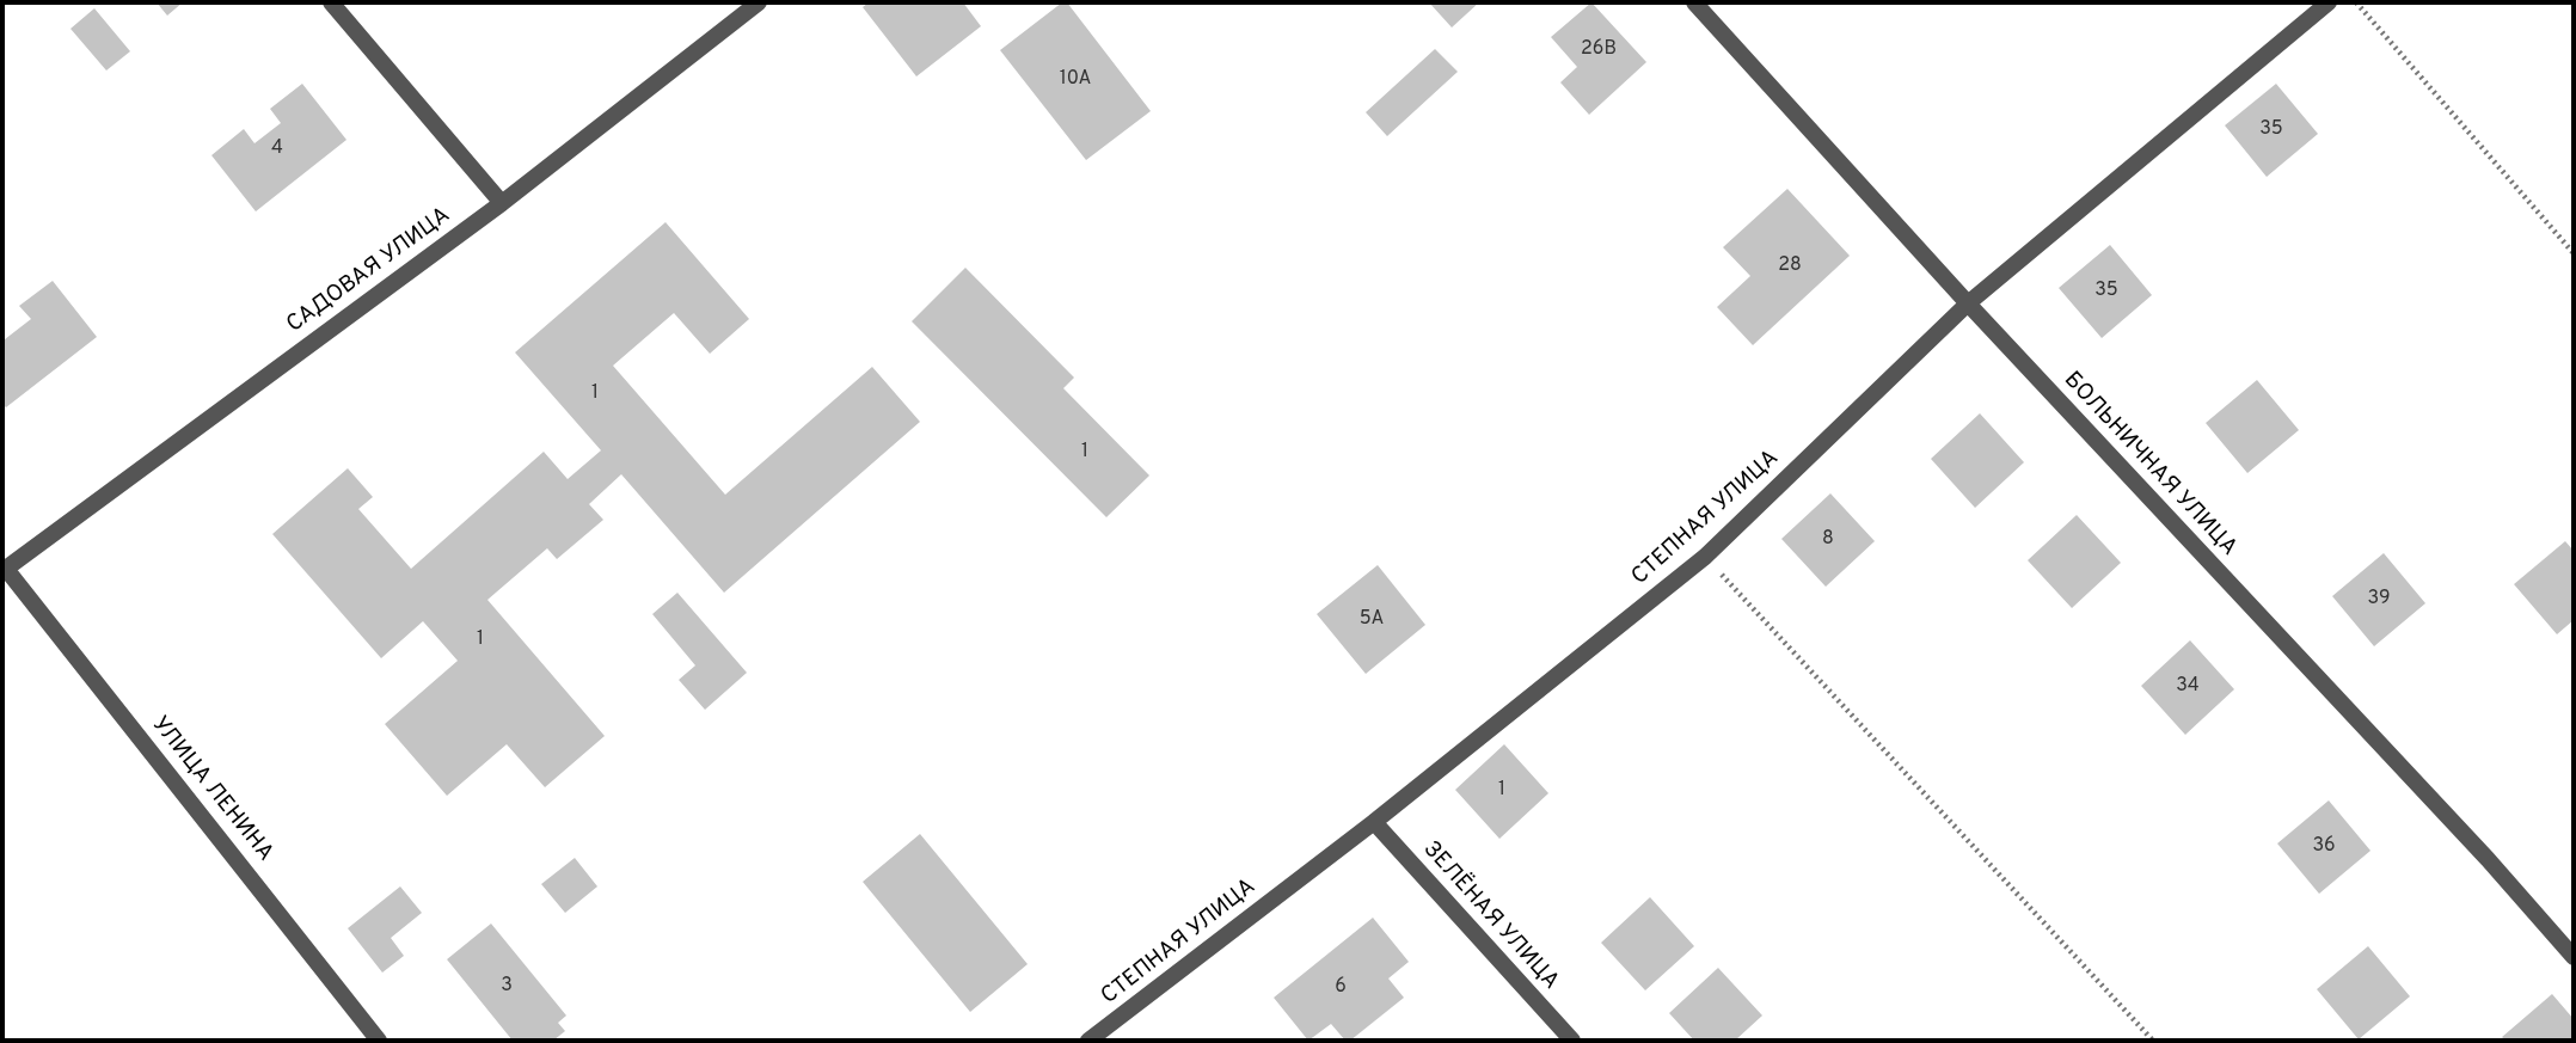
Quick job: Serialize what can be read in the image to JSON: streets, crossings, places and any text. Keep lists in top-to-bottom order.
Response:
{
  "streets": {
    "street": [
      "САДОВАЯ УЛИЦА",
      "БОЛЬНИЧНАЯ УЛИЦА",
      "СТЕПНАЯ УЛИЦА",
      "УЛИЦА ЛЕНИНА",
      "ЗЕЛЁНАЯ УЛИЦА"
    ]
  },
  "crossings": [
    ["САДОВАЯ УЛИЦА", "УЛИЦА ЛЕНИНА"],
    ["БОЛЬНИЧНАЯ УЛИЦА", "СТЕПНАЯ УЛИЦА"],
    ["СТЕПНАЯ УЛИЦА", "ЗЕЛЁНАЯ УЛИЦА"]
  ],
  "house_numbers": [
    "26В",
    "10А",
    "35",
    "4",
    "28",
    "35",
    "1",
    "1",
    "8",
    "39",
    "5А",
    "1",
    "34",
    "1",
    "36",
    "3",
    "6"
  ]
}
